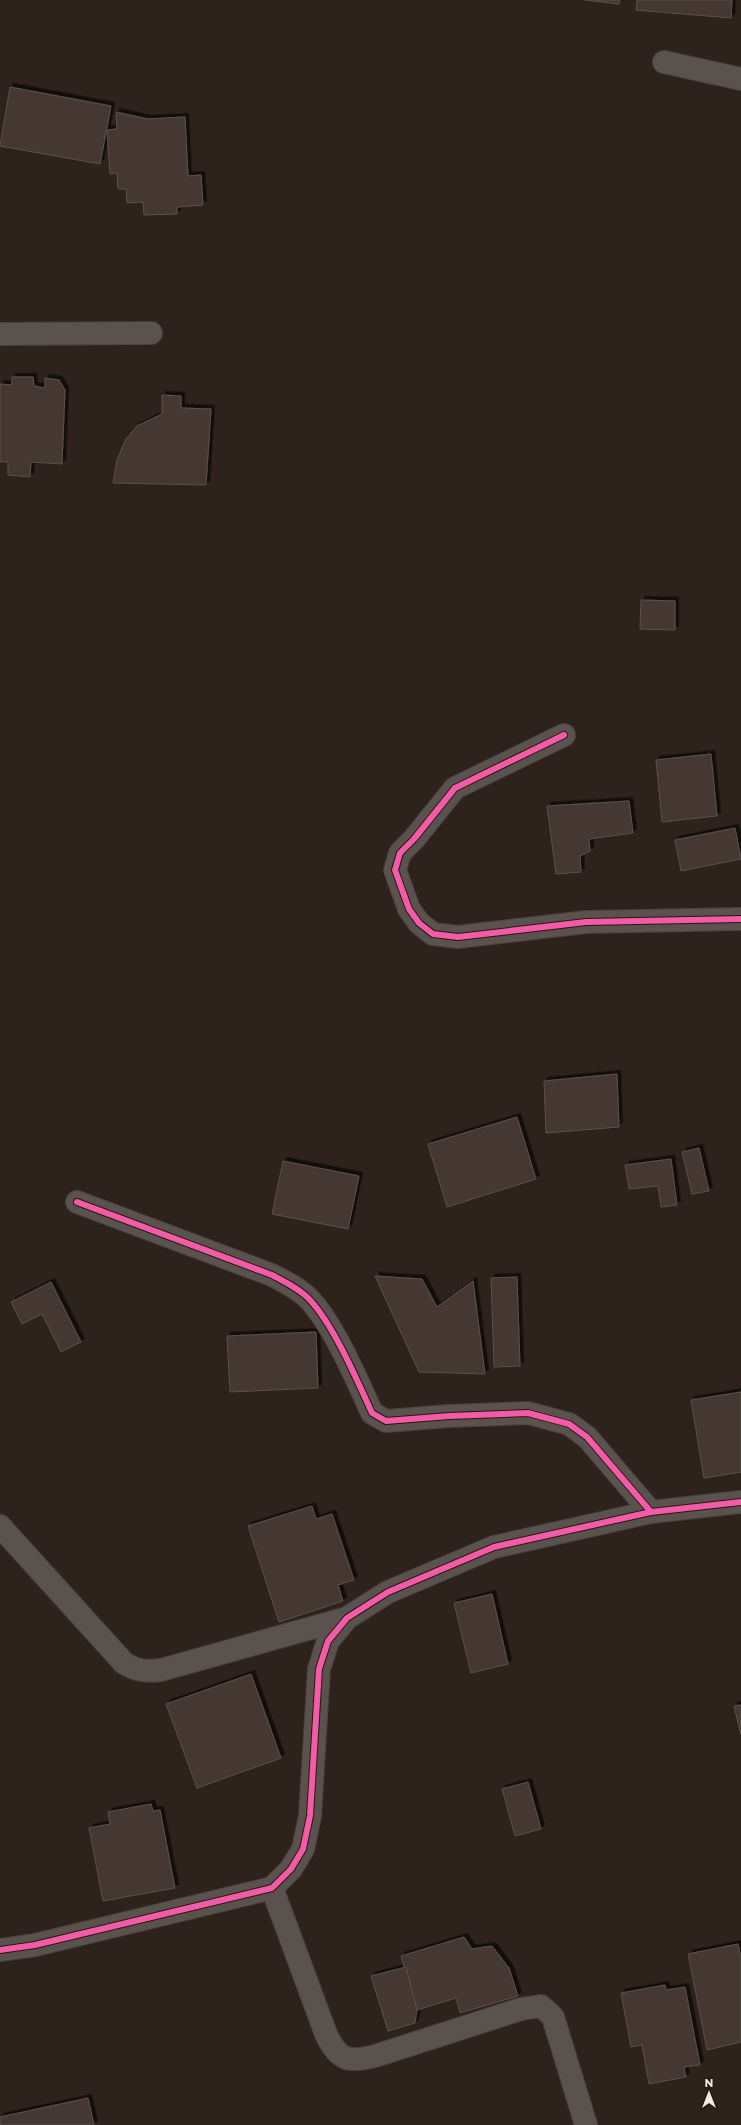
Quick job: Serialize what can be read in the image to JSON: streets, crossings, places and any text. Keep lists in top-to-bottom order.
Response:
{
  "north": "top"
}
